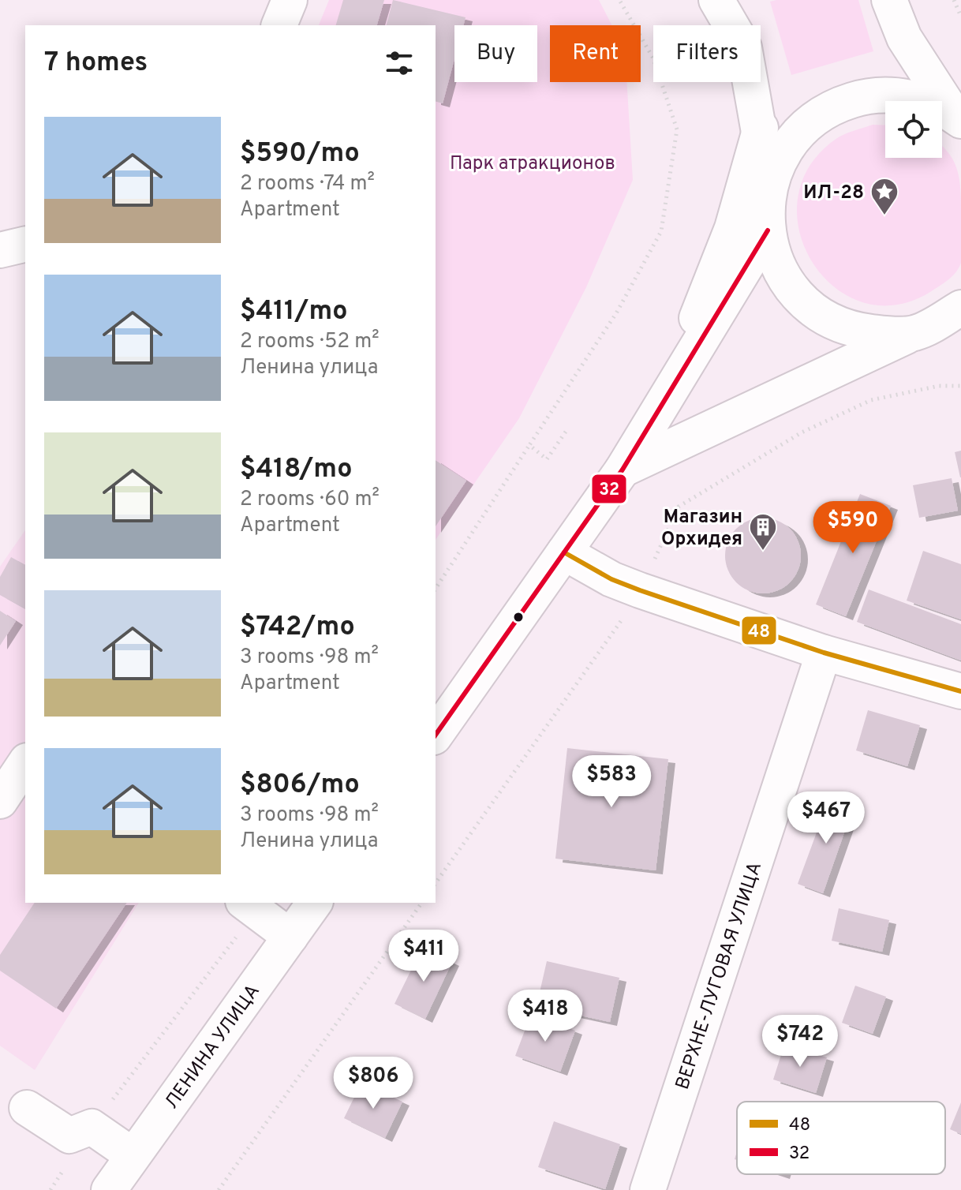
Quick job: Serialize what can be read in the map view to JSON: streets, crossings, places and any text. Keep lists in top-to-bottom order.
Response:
{
  "streets": {
    "main road": ["ВЕРХНЕ-ЛУГОВАЯ УЛИЦА", "ЛЕНИНА УЛИЦА"]
  },
  "parks": ["Парк атракционов"],
  "places": {
    "place": ["ИЛ-28"],
    "building": ["Магазин Орхидея"]
  },
  "lines": ["transit line 32", "transit line 48"],
  "legend": ["48", "32"],
  "page": {
    "chip": ["Buy", "Rent", "Filters"],
    "heading": "7 homes",
    "list": [
      {
        "name": "$590/mo",
        "note": "2 rooms · 74 m² · Apartment"
      },
      {
        "name": "$411/mo",
        "note": "2 rooms · 52 m² · Ленина улица"
      },
      {
        "name": "$418/mo",
        "note": "2 rooms · 60 m² · Apartment"
      },
      {
        "name": "$742/mo",
        "note": "3 rooms · 98 m² · Apartment"
      },
      {
        "name": "$806/mo",
        "note": "3 rooms · 98 m² · Ленина улица"
      }
    ],
    "price": [
      "$590",
      "$583",
      "$467",
      "$411",
      "$418",
      "$742",
      "$806"
    ]
  }
}
